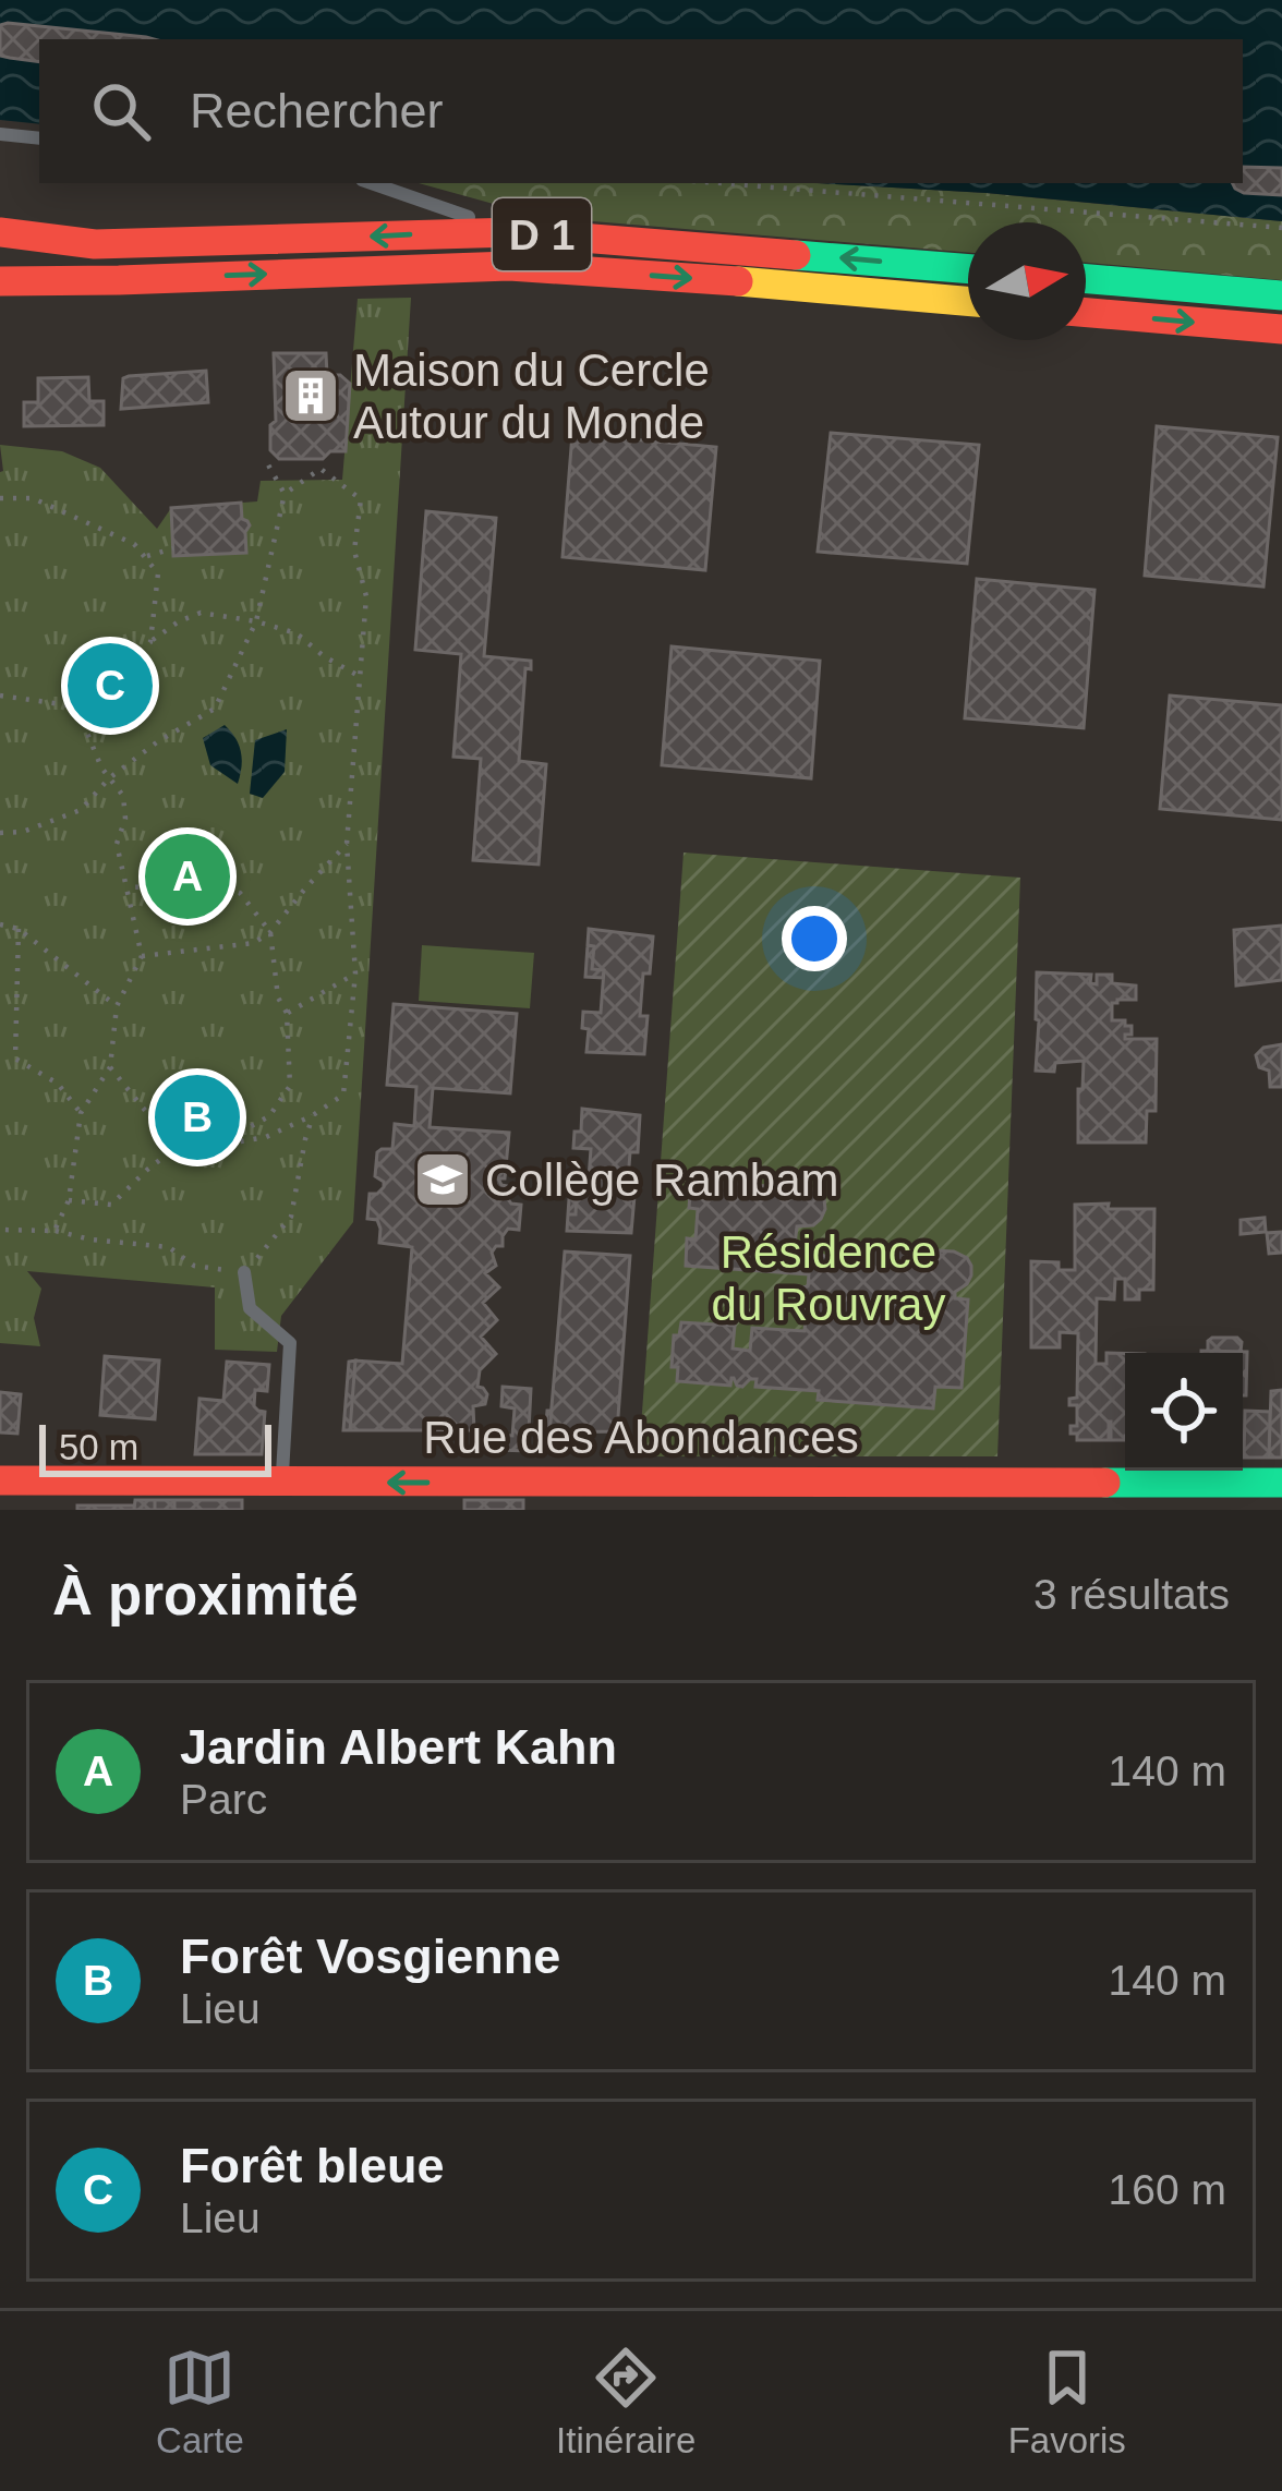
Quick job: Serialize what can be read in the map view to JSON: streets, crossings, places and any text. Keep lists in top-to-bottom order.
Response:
{
  "streets": {
    "main road": ["D 1", "Rue des Abondances"]
  },
  "one_way": ["Rue des Abondances"],
  "parks": ["Résidence du Rouvray"],
  "places": {
    "building": ["Maison du Cercle Autour du Monde"],
    "school or university": ["Collège Rambam"]
  },
  "scale_bar": "50 m",
  "north": "right",
  "page": {
    "search": "Rechercher",
    "pins": ["C", "A", "B"],
    "scale": "50 m",
    "heading": ["À proximité", "3 résultats"],
    "list": [
      {
        "mark": "A",
        "name": "Jardin Albert Kahn",
        "note": "Parc",
        "value": "140 m"
      },
      {
        "mark": "B",
        "name": "Forêt Vosgienne",
        "note": "Lieu",
        "value": "140 m"
      },
      {
        "mark": "C",
        "name": "Forêt bleue",
        "note": "Lieu",
        "value": "160 m"
      }
    ],
    "nav": ["Carte", "Itinéraire", "Favoris"]
  }
}
